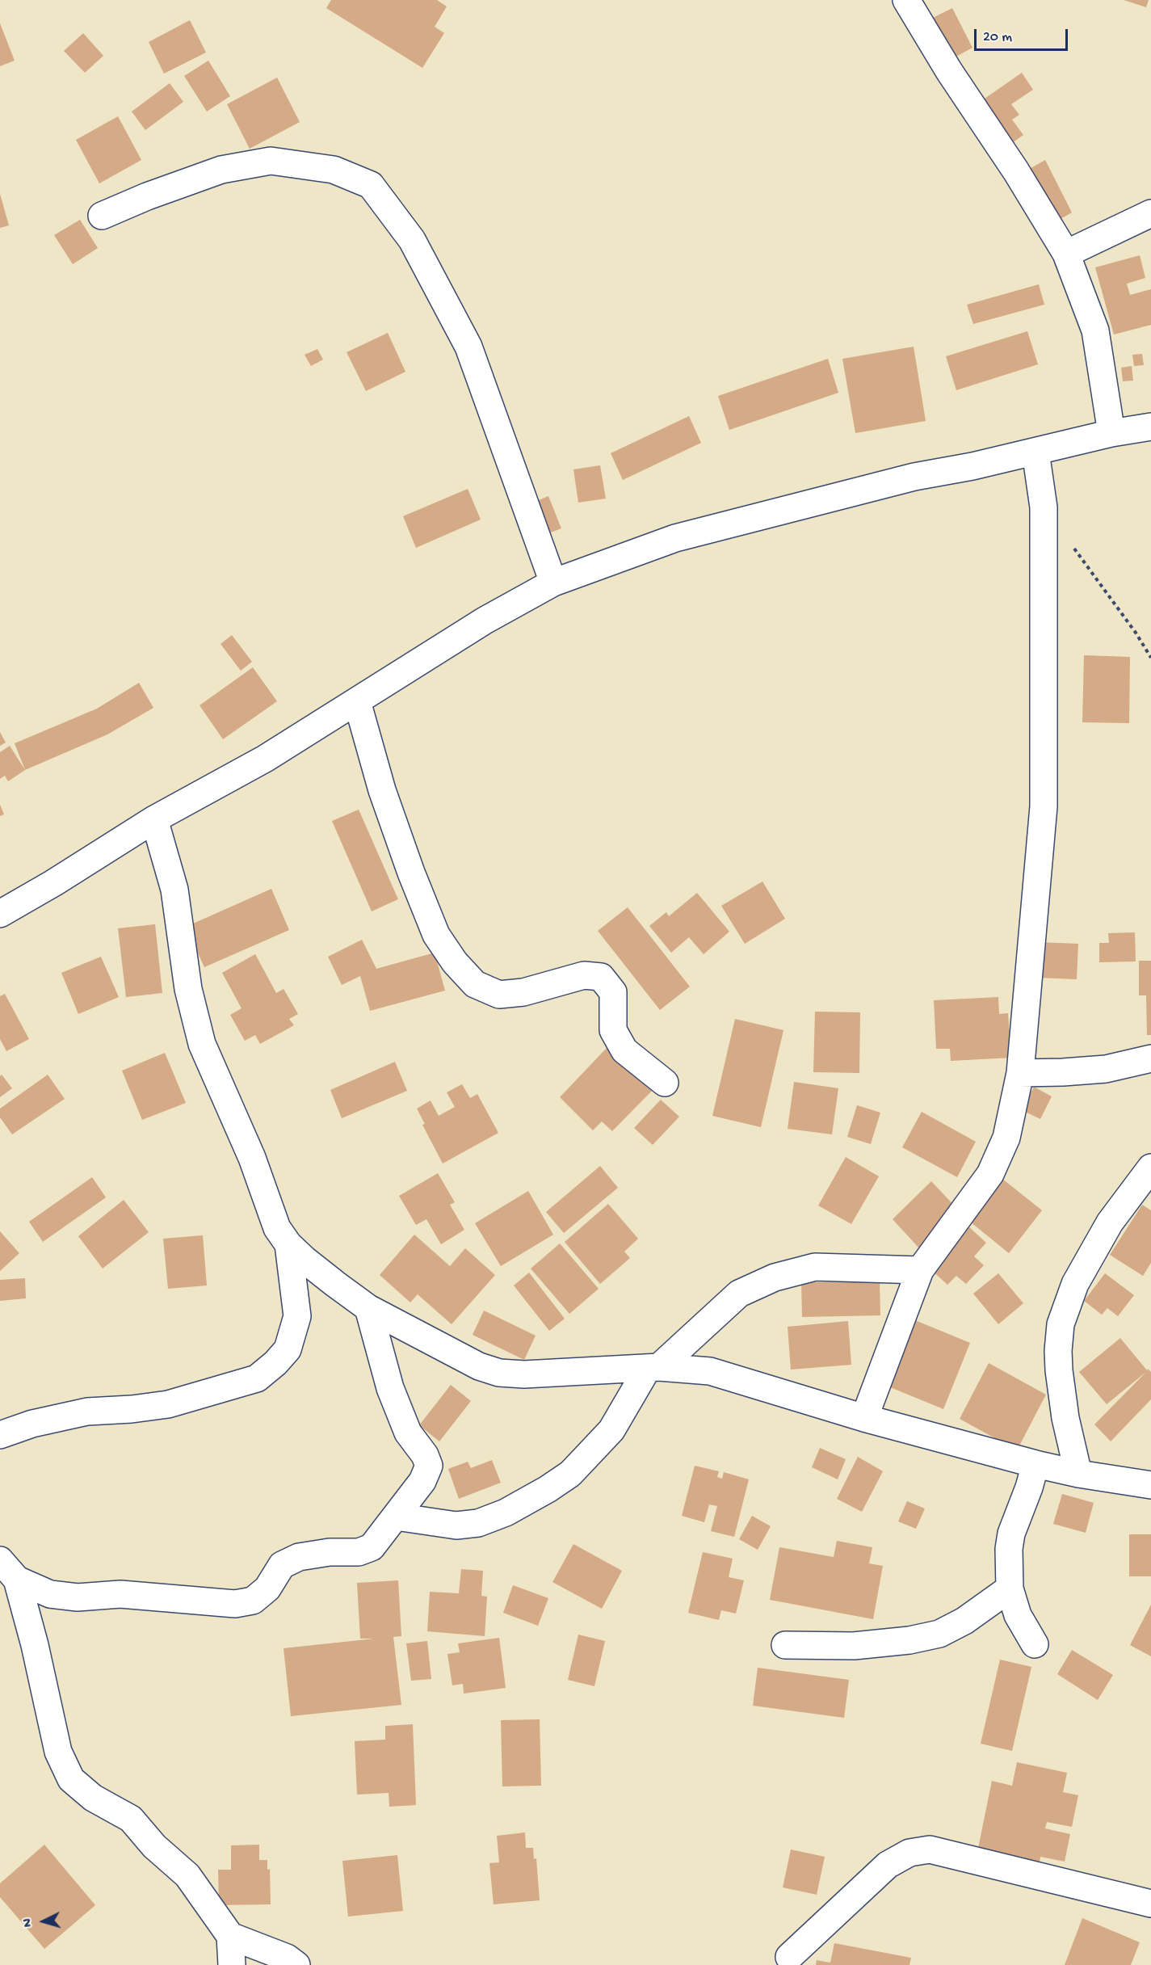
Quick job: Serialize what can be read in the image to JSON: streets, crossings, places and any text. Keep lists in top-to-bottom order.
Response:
{
  "scale_bar": "20 m",
  "north": "left"
}
